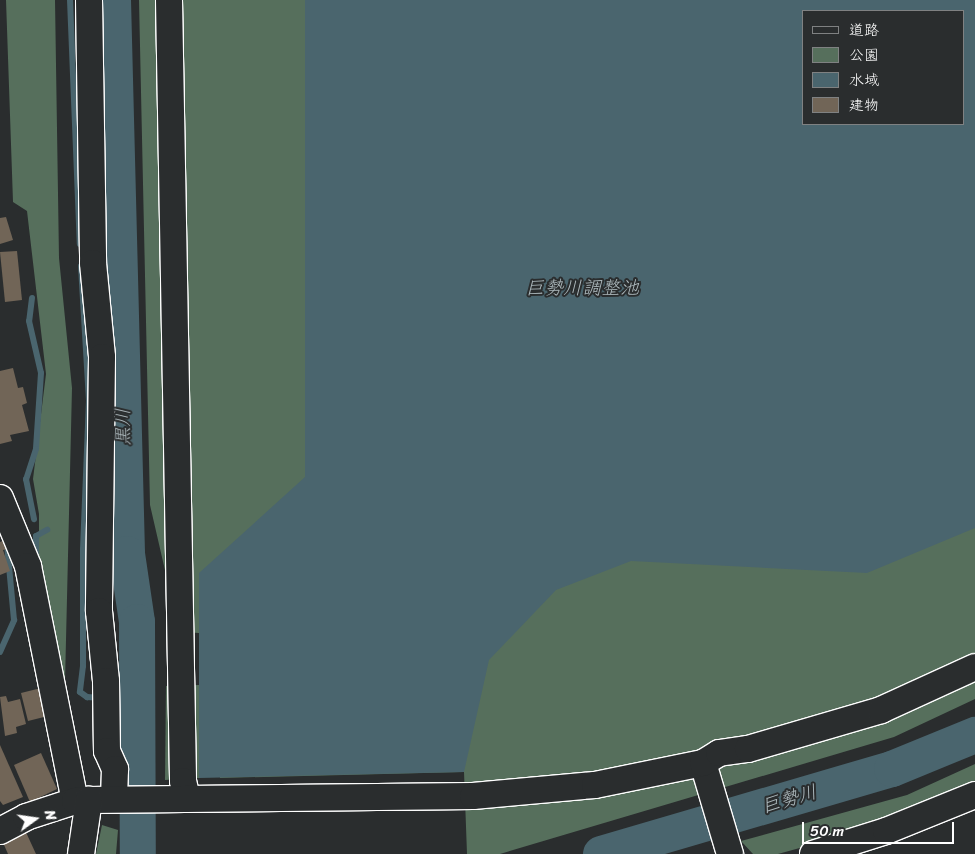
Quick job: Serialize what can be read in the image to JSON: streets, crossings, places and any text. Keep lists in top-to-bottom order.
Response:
{
  "water": ["巨勢川調整池", "黒川", "巨勢川"],
  "legend": [
    "道路",
    "公園",
    "水域",
    "建物"
  ],
  "scale_bar": "50 m",
  "north": "right"
}
